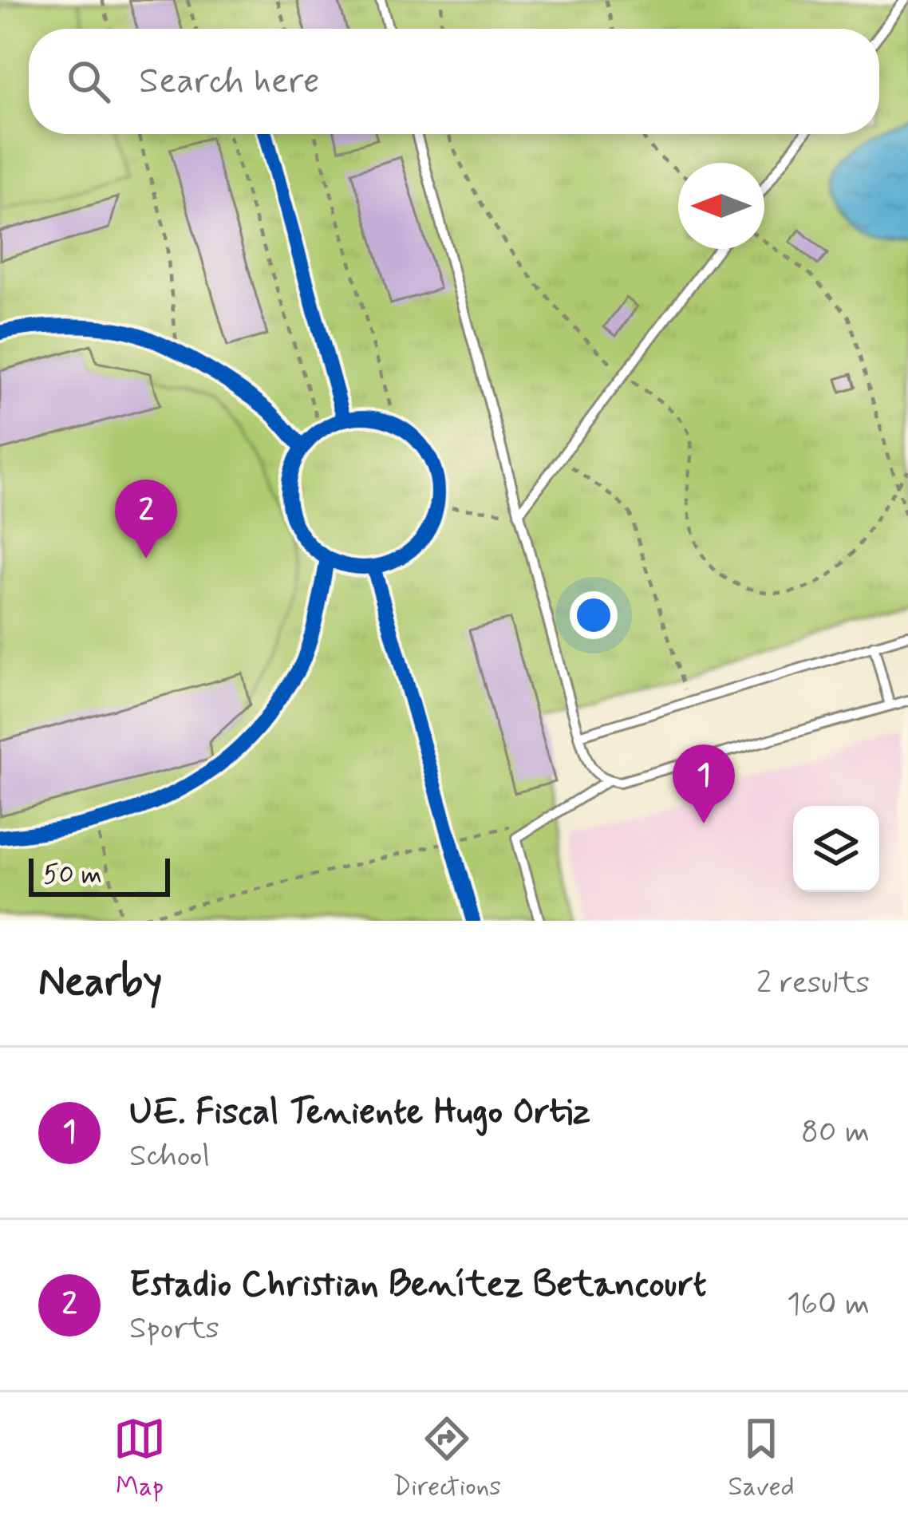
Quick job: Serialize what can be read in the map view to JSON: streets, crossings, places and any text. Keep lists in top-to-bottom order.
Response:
{
  "scale_bar": "50 m",
  "north": "left",
  "page": {
    "search": "Search here",
    "pins": ["2", "1"],
    "scale": "50 m",
    "heading": ["Nearby", "2 results"],
    "list": [
      {
        "mark": "1",
        "name": "UE. Fiscal Teniente Hugo Ortiz",
        "note": "School",
        "value": "80 m"
      },
      {
        "mark": "2",
        "name": "Estadio Christian Benítez Betancourt",
        "note": "Sports",
        "value": "160 m"
      }
    ],
    "nav": ["Map", "Directions", "Saved"]
  }
}
